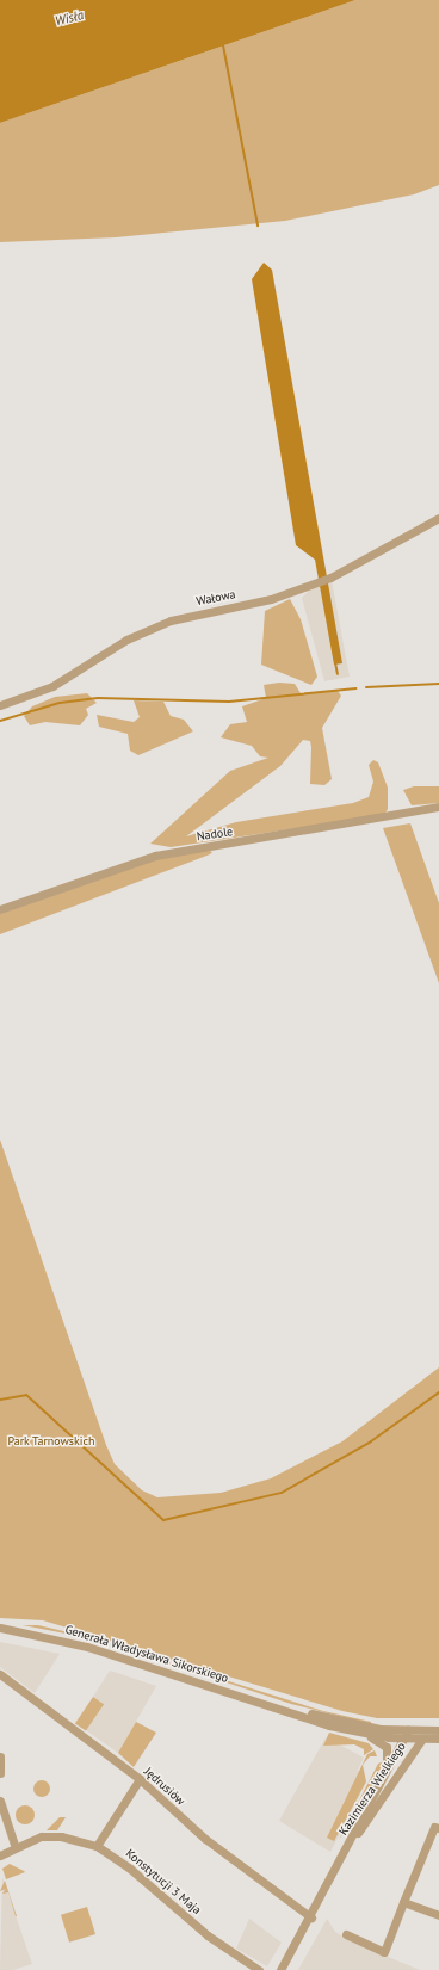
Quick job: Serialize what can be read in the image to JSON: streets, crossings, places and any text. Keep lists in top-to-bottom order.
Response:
{
  "streets": {
    "street": [
      "Wałowa",
      "Nadole",
      "Generała Władysława Sikorskiego",
      "Jędrusiów",
      "Kazimierza Wielkiego",
      "Konstytucji 3 Maja"
    ]
  },
  "crossings": [
    ["Generała Władysława Sikorskiego", "Kazimierza Wielkiego"],
    ["Jędrusiów", "Kazimierza Wielkiego"]
  ],
  "water": ["Wisła"],
  "parks": ["Park Tarnowskich"]
}
